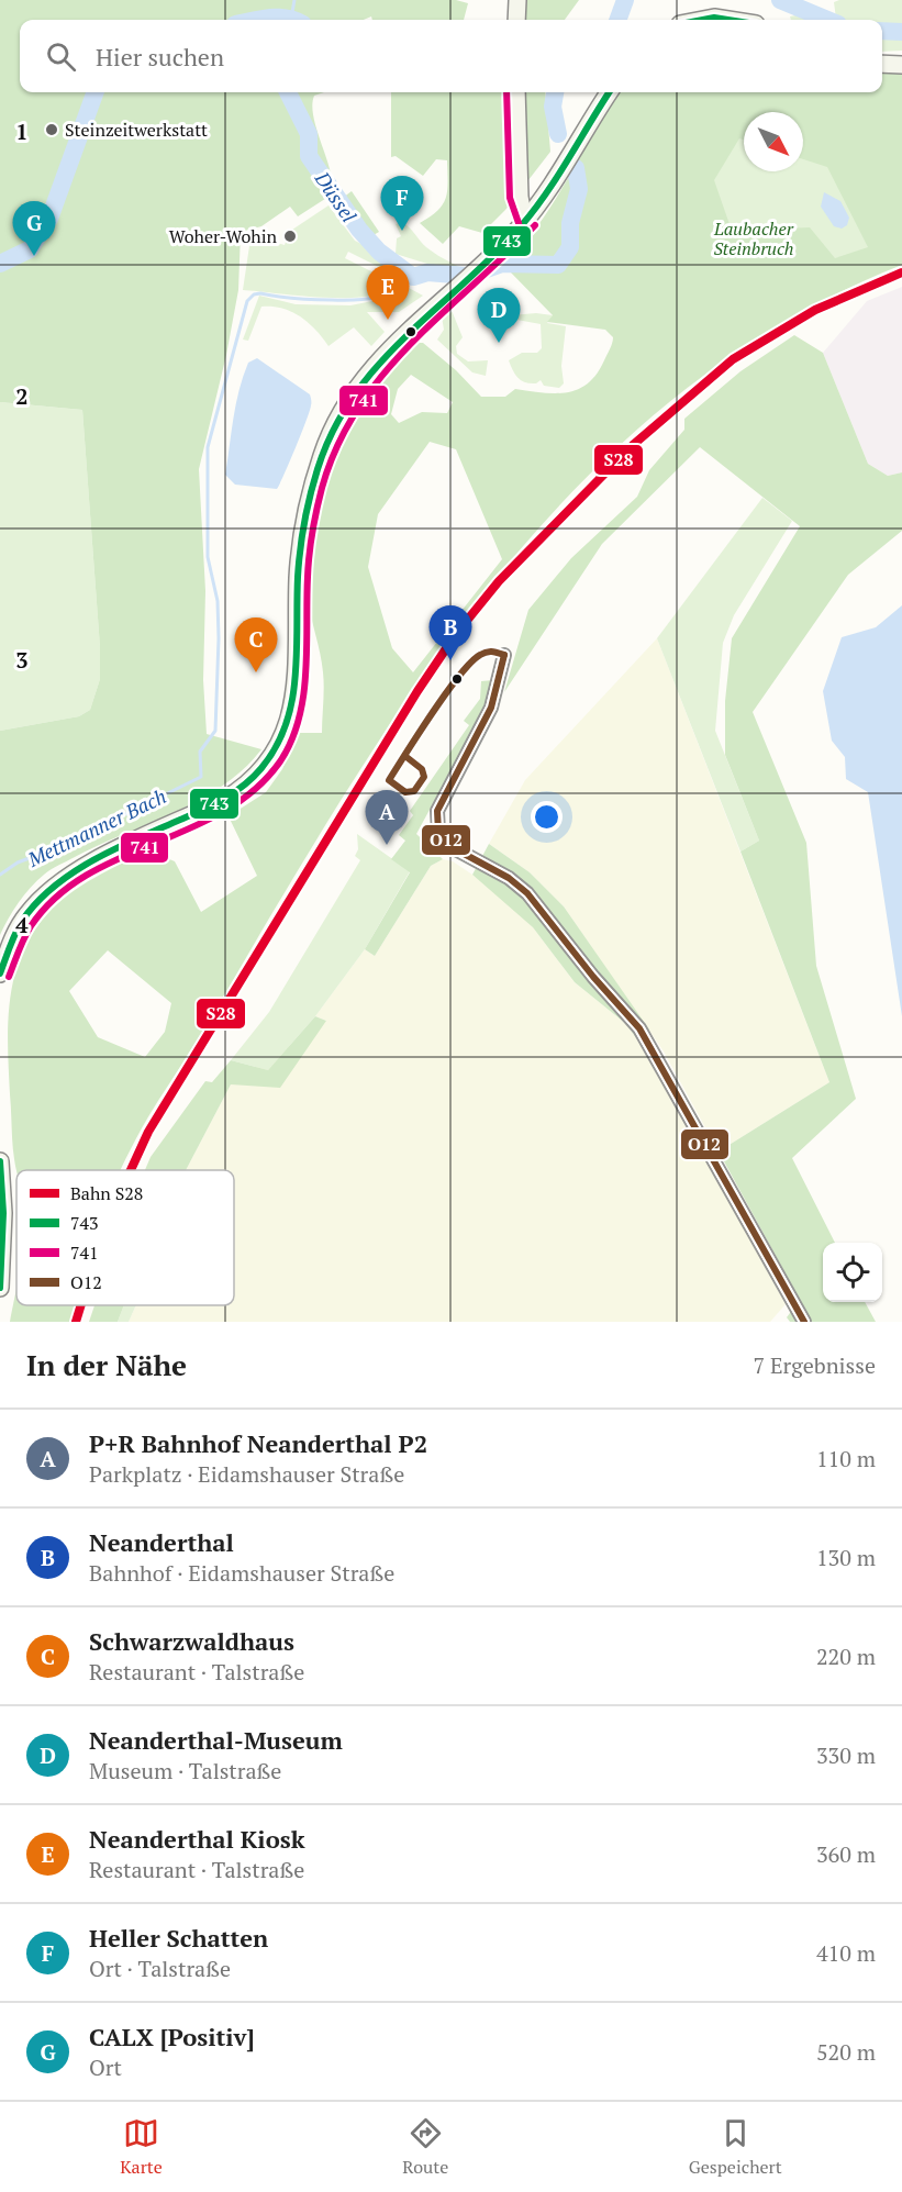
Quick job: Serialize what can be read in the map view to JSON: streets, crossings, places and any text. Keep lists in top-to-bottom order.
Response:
{
  "water": ["Düssel", "Mettmanner Bach"],
  "parks": ["Laubacher Steinbruch"],
  "places": ["Steinzeitwerkstatt", "Woher-Wohin"],
  "lines": [
    "transit line 743",
    "transit line 741",
    "rail line S28",
    "transit line O12"
  ],
  "legend": [
    "Bahn S28",
    "743",
    "741",
    "O12"
  ],
  "north": "bottom right",
  "page": {
    "search": "Hier suchen",
    "pins": [
      "F",
      "G",
      "E",
      "D",
      "B",
      "C",
      "A"
    ],
    "heading": ["In der Nähe", "7 Ergebnisse"],
    "list": [
      {
        "mark": "A",
        "name": "P+R Bahnhof Neanderthal P2",
        "note": "Parkplatz · Eidamshauser Straße",
        "value": "110 m"
      },
      {
        "mark": "B",
        "name": "Neanderthal",
        "note": "Bahnhof · Eidamshauser Straße",
        "value": "130 m"
      },
      {
        "mark": "C",
        "name": "Schwarzwaldhaus",
        "note": "Restaurant · Talstraße",
        "value": "220 m"
      },
      {
        "mark": "D",
        "name": "Neanderthal-Museum",
        "note": "Museum · Talstraße",
        "value": "330 m"
      },
      {
        "mark": "E",
        "name": "Neanderthal Kiosk",
        "note": "Restaurant · Talstraße",
        "value": "360 m"
      },
      {
        "mark": "F",
        "name": "Heller Schatten",
        "note": "Ort · Talstraße",
        "value": "410 m"
      },
      {
        "mark": "G",
        "name": "CALX [Positiv]",
        "note": "Ort",
        "value": "520 m"
      }
    ],
    "nav": ["Karte", "Route", "Gespeichert"]
  },
  "grid": {
    "rows": [
      "1",
      "2",
      "3",
      "4"
    ]
  }
}
